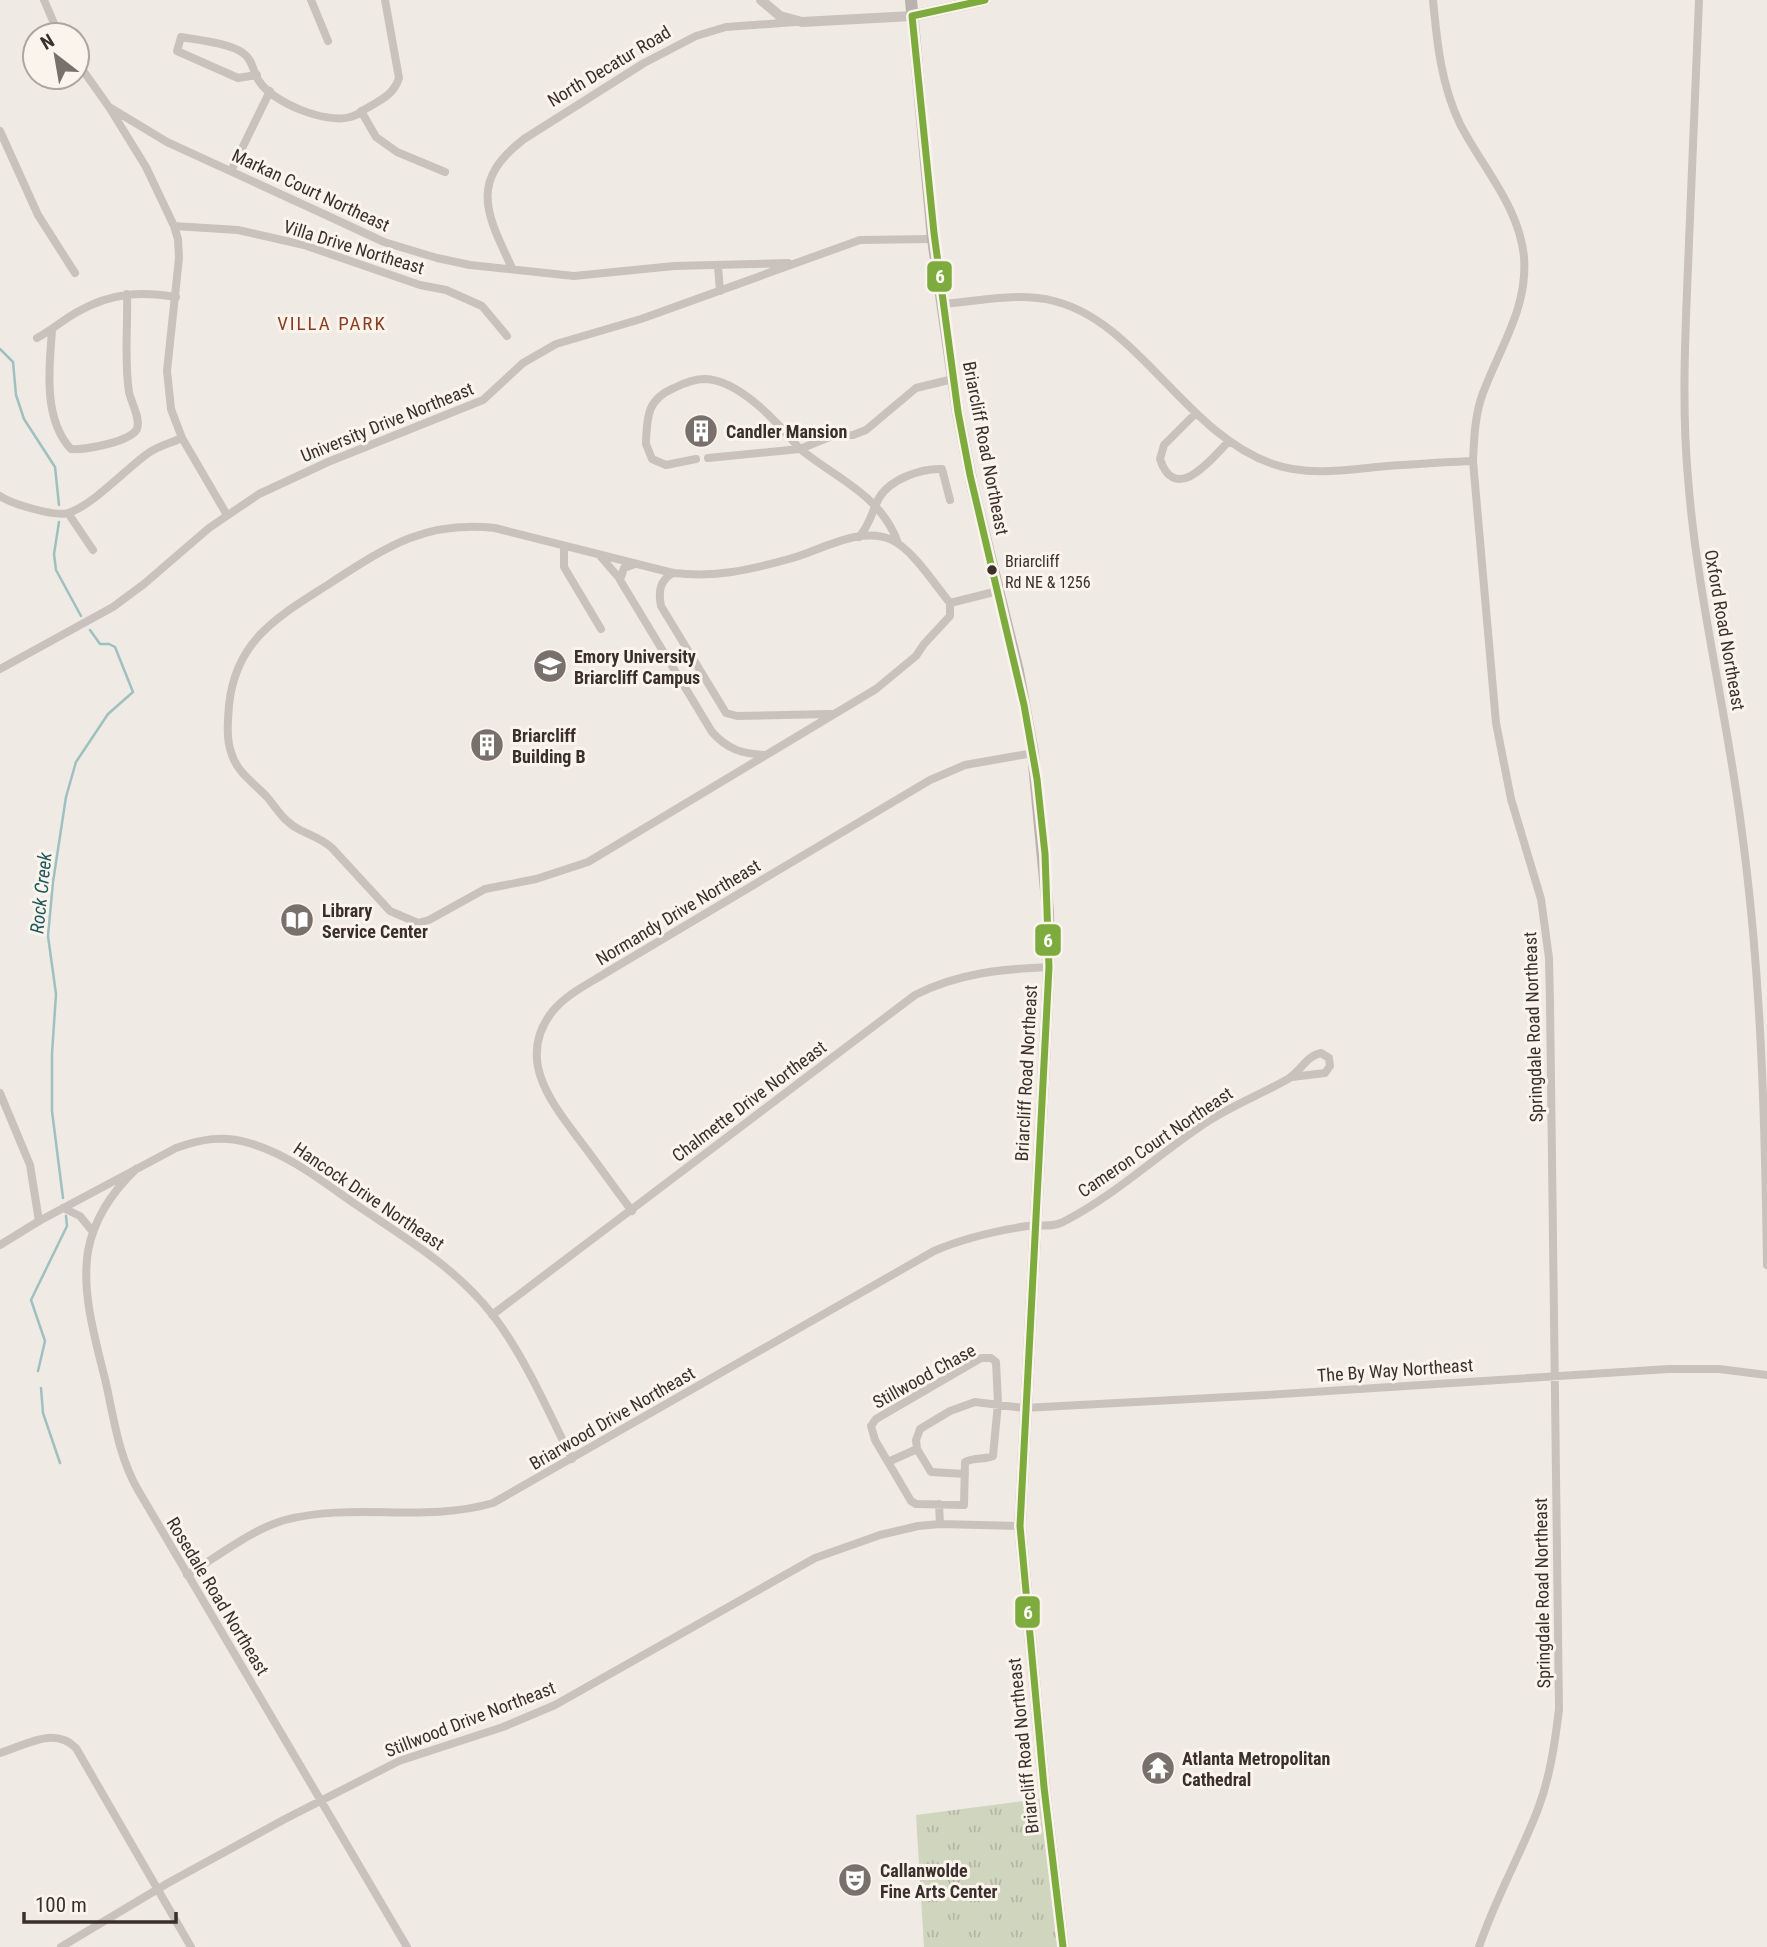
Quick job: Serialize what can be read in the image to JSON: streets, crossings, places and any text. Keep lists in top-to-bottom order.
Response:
{
  "streets": {
    "main road": ["North Decatur Road", "Briarcliff Road Northeast"],
    "street": [
      "Markan Court Northeast",
      "Villa Drive Northeast",
      "University Drive Northeast",
      "Oxford Road Northeast",
      "Normandy Drive Northeast",
      "Springdale Road Northeast",
      "Chalmette Drive Northeast",
      "Cameron Court Northeast",
      "Hancock Drive Northeast",
      "The By Way Northeast",
      "Stillwood Chase",
      "Briarwood Drive Northeast",
      "Rosedale Road Northeast",
      "Stillwood Drive Northeast"
    ]
  },
  "crossings": [
    ["North Decatur Road", "Markan Court Northeast"],
    ["North Decatur Road", "Briarcliff Road Northeast"],
    ["University Drive Northeast", "Briarcliff Road Northeast"],
    ["Briarcliff Road Northeast", "Normandy Drive Northeast"],
    ["Briarcliff Road Northeast", "Chalmette Drive Northeast"],
    ["Briarcliff Road Northeast", "Cameron Court Northeast"],
    ["Briarcliff Road Northeast", "The By Way Northeast"],
    ["Briarcliff Road Northeast", "Briarwood Drive Northeast"],
    ["Briarcliff Road Northeast", "Stillwood Drive Northeast"],
    ["Normandy Drive Northeast", "Chalmette Drive Northeast"],
    ["Springdale Road Northeast", "The By Way Northeast"],
    ["Chalmette Drive Northeast", "Hancock Drive Northeast"],
    ["Cameron Court Northeast", "Briarwood Drive Northeast"],
    ["Hancock Drive Northeast", "Briarwood Drive Northeast"],
    ["Hancock Drive Northeast", "Rosedale Road Northeast"],
    ["Briarwood Drive Northeast", "Rosedale Road Northeast"],
    ["Rosedale Road Northeast", "Stillwood Drive Northeast"]
  ],
  "districts": ["VILLA PARK"],
  "water": ["Rock Creek"],
  "places": {
    "building": ["Candler Mansion", "Briarcliff Building B"],
    "other": ["Briarcliff Rd NE & 1256"],
    "school or university": ["Emory University Briarcliff Campus"],
    "library": ["Library Service Center"],
    "temple": ["Atlanta Metropolitan Cathedral"],
    "theatre": ["Callanwolde Fine Arts Center"]
  },
  "lines": ["transit line 6"],
  "scale_bar": "100 m",
  "north": "top left"
}
